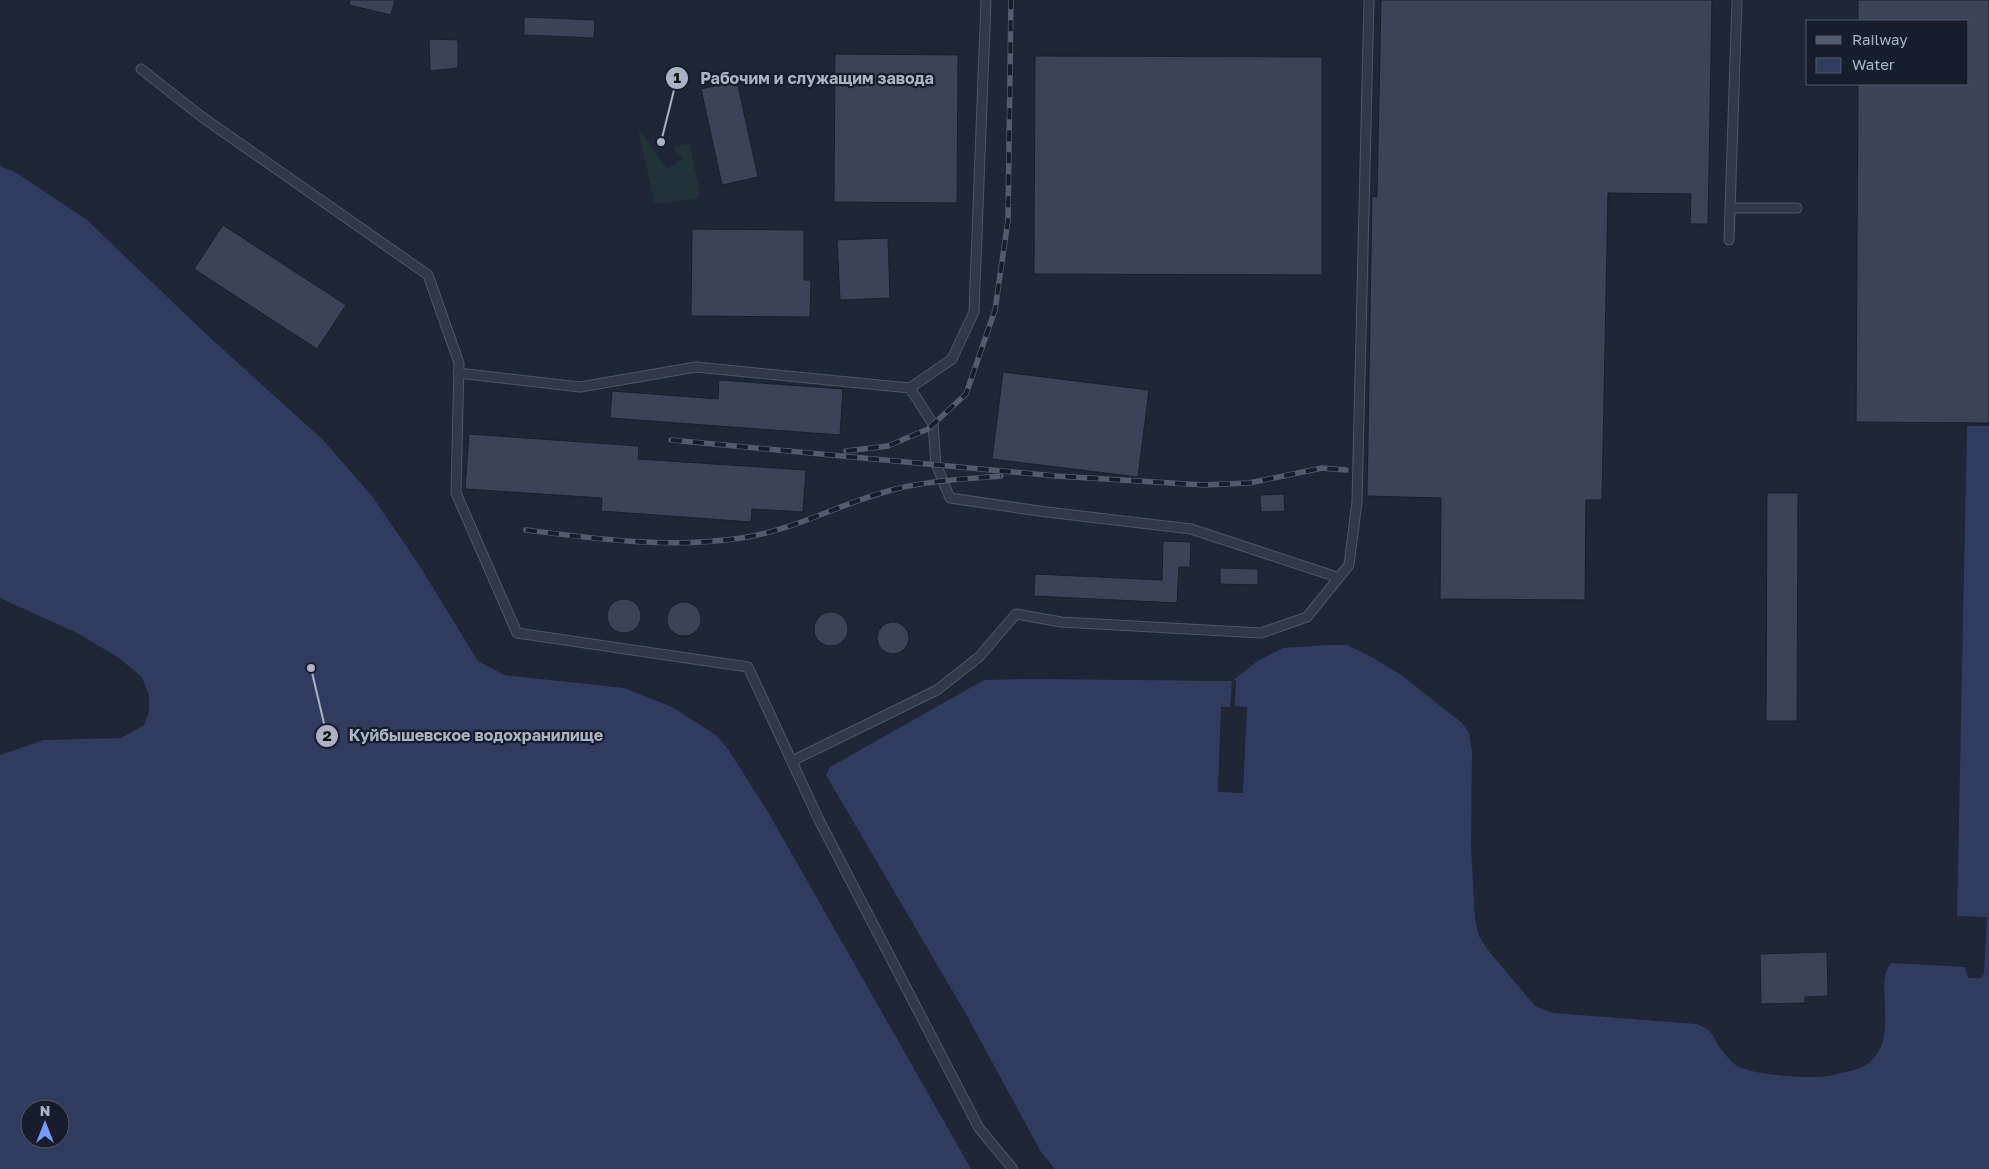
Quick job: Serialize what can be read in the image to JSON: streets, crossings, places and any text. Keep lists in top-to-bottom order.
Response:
{
  "places": ["Рабочим и служащим завода", "Куйбышевское водохранилище"],
  "legend": ["Railway", "Water"],
  "north": "top"
}
